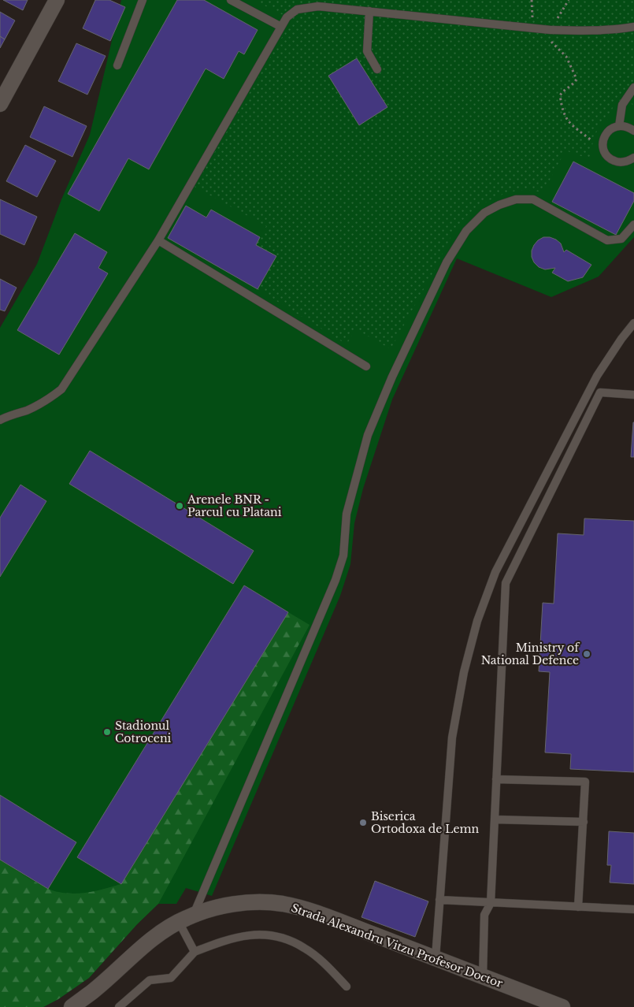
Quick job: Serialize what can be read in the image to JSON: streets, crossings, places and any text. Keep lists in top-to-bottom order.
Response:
{
  "streets": {
    "street": ["Strada Alexandru Vitzu Profesor Doctor"]
  },
  "places": [
    "Arenele BNR - Parcul cu Platani",
    "Ministry of National Defence",
    "Stadionul Cotroceni",
    "Biserica Ortodoxa de Lemn"
  ]
}
